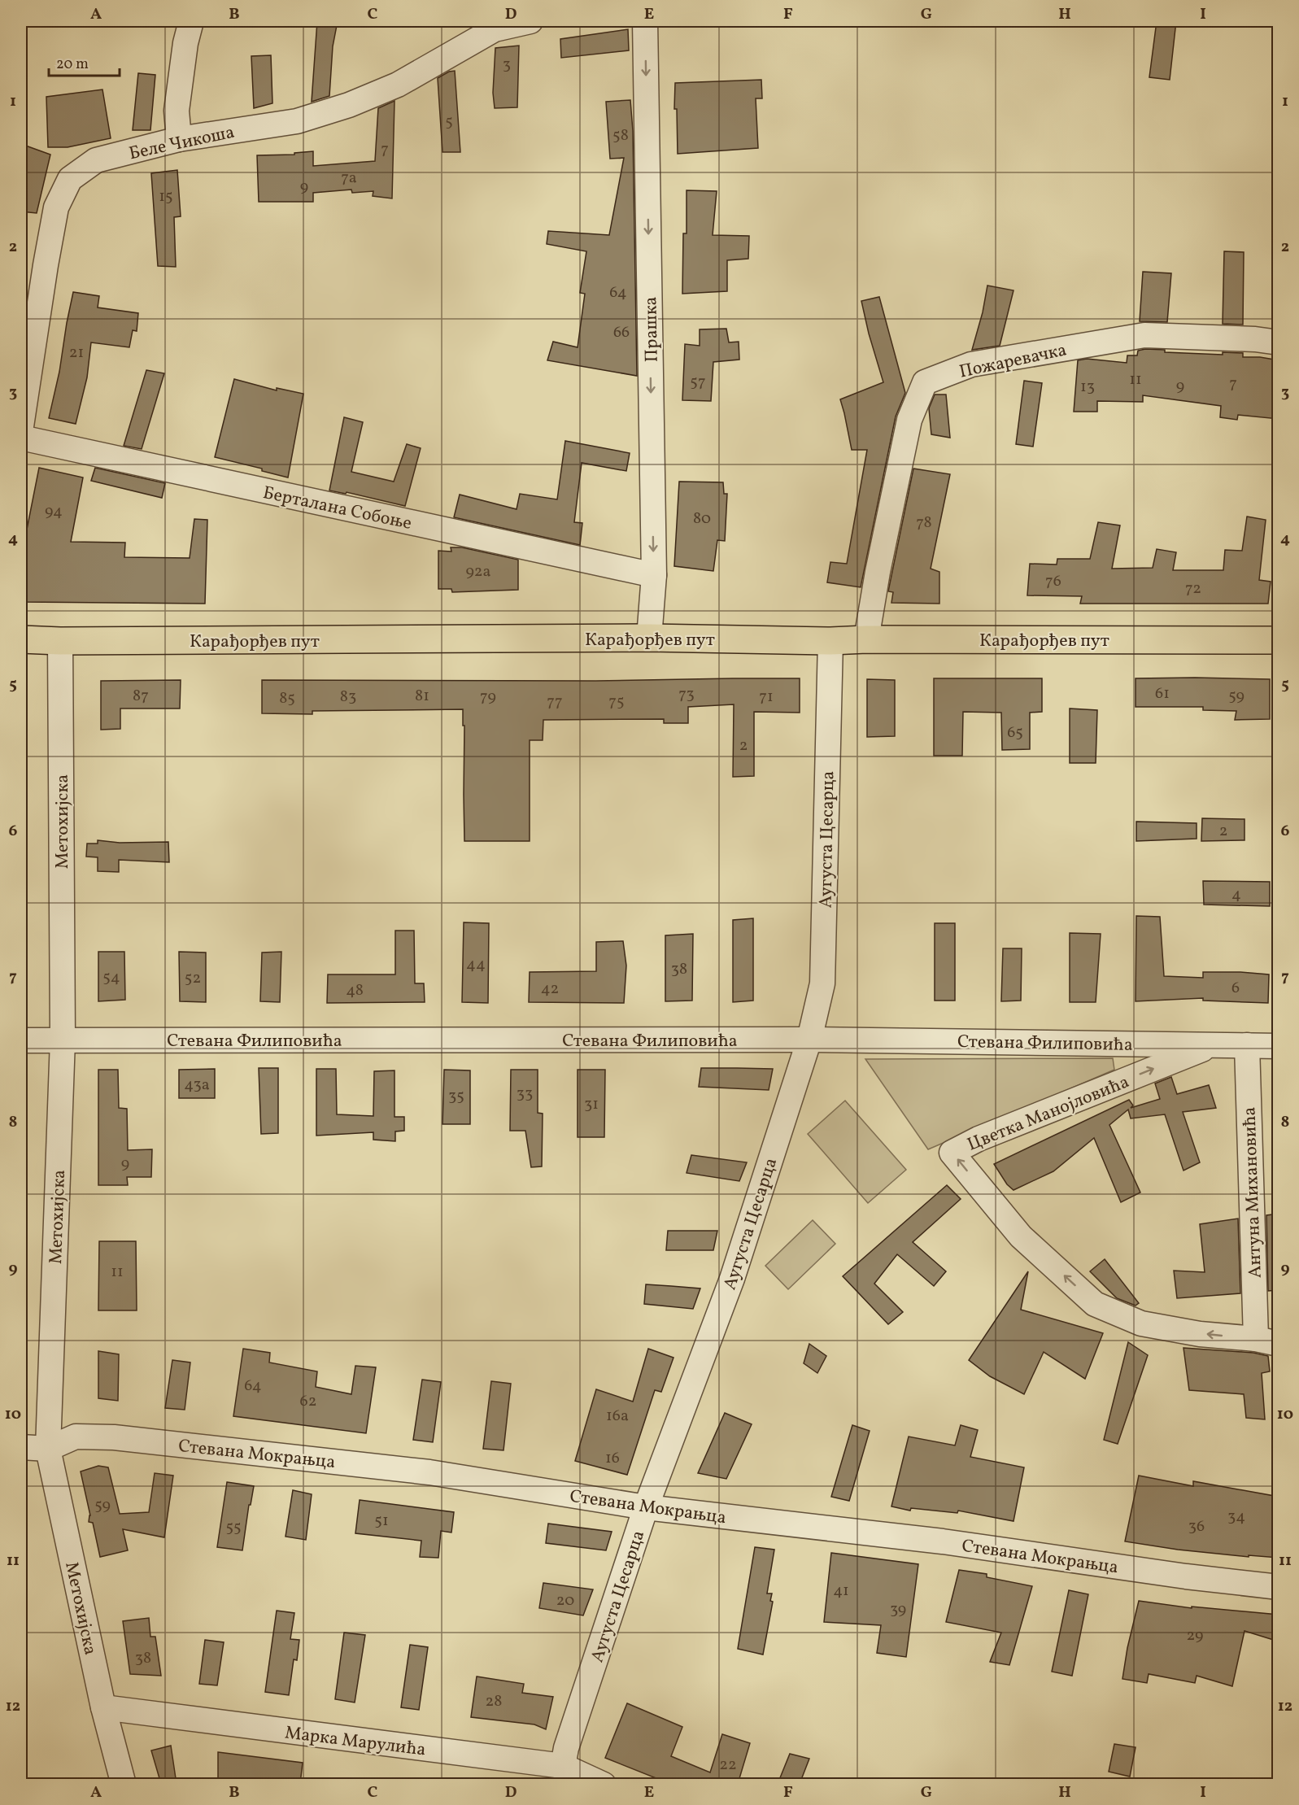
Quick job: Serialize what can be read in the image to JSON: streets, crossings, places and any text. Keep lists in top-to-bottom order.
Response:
{
  "streets": {
    "main road": ["Карађорђев пут"],
    "street": [
      "Беле Чикоша",
      "Прашка",
      "Пожаревачка",
      "Берталана Собоње",
      "Метохијска",
      "Аугуста Цесарца",
      "Стевана Филиповића",
      "Цветка Манојловића",
      "Антуна Михановића",
      "Стевана Мокрањца",
      "Марка Марулића"
    ]
  },
  "crossings": [
    ["Прашка", "Берталана Собоње"],
    ["Прашка", "Карађорђев пут"],
    ["Пожаревачка", "Карађорђев пут"],
    ["Карађорђев пут", "Метохијска"],
    ["Карађорђев пут", "Аугуста Цесарца"],
    ["Метохијска", "Стевана Филиповића"],
    ["Метохијска", "Стевана Мокрањца"],
    ["Метохијска", "Марка Марулића"],
    ["Аугуста Цесарца", "Стевана Филиповића"],
    ["Аугуста Цесарца", "Стевана Мокрањца"],
    ["Аугуста Цесарца", "Марка Марулића"],
    ["Стевана Филиповића", "Цветка Манојловића"],
    ["Стевана Филиповића", "Антуна Михановића"],
    ["Цветка Манојловића", "Антуна Михановића"]
  ],
  "one_way": ["Прашка"],
  "house_numbers": [
    "3",
    "5",
    "58",
    "7",
    "7a",
    "9",
    "15",
    "64",
    "66",
    "21",
    "11",
    "57",
    "7",
    "9",
    "13",
    "94",
    "80",
    "78",
    "92a",
    "76",
    "72",
    "61",
    "73",
    "87",
    "81",
    "59",
    "83",
    "79",
    "71",
    "85",
    "77",
    "75",
    "65",
    "2",
    "2",
    "4",
    "44",
    "38",
    "54",
    "52",
    "6",
    "42",
    "48",
    "43a",
    "33",
    "35",
    "31",
    "9",
    "11",
    "64",
    "62",
    "16a",
    "16",
    "59",
    "34",
    "51",
    "36",
    "55",
    "41",
    "20",
    "39",
    "29",
    "38",
    "28",
    "22"
  ],
  "scale_bar": "20 m",
  "grid": {
    "columns": [
      "A",
      "B",
      "C",
      "D",
      "E",
      "F",
      "G",
      "H",
      "I"
    ],
    "rows": [
      "1",
      "2",
      "3",
      "4",
      "5",
      "6",
      "7",
      "8",
      "9",
      "10",
      "11",
      "12"
    ]
  }
}
